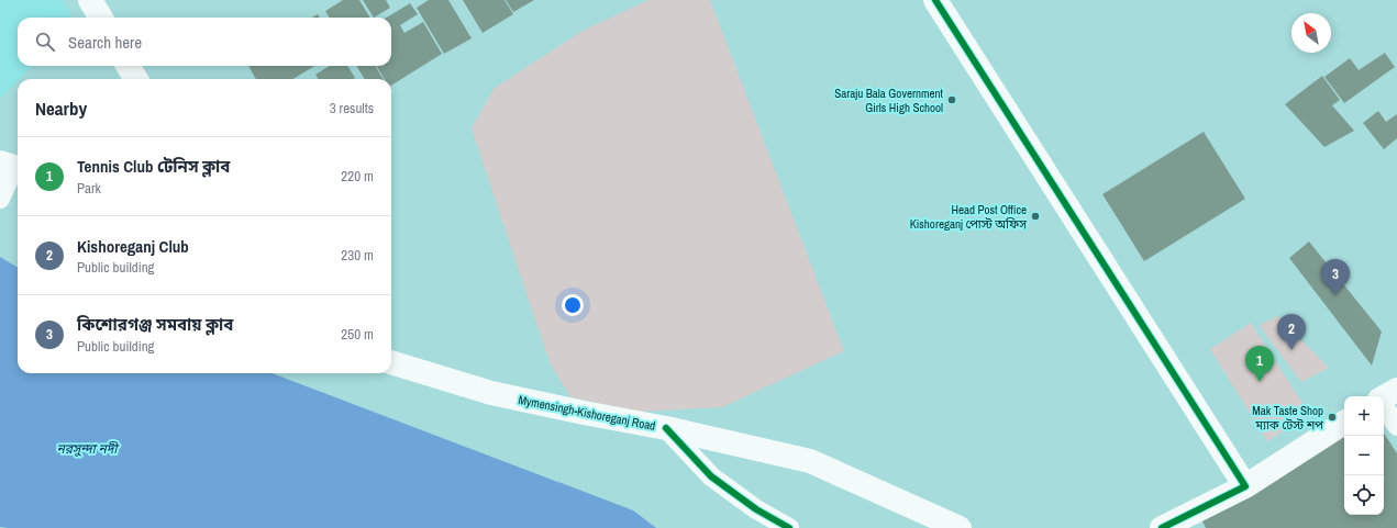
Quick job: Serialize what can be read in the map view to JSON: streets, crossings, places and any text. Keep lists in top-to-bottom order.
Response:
{
  "streets": {
    "street": ["Mymensingh-Kishoreganj Road"]
  },
  "water": ["নরসুন্দা নদী"],
  "places": ["Saraju Bala Government Girls High School", "Head Post Office Kishoreganj পোস্ট অফিস", "Mak Taste Shop ম্যাক টেস্ট শপ"],
  "north": "top left",
  "page": {
    "search": "Search here",
    "heading": ["Nearby", "3 results"],
    "list": [
      {
        "mark": "1",
        "name": "Tennis Club টেনিস ক্লাব",
        "note": "Park",
        "value": "220 m"
      },
      {
        "mark": "2",
        "name": "Kishoreganj Club",
        "note": "Public building",
        "value": "230 m"
      },
      {
        "mark": "3",
        "name": "কিশোরগঞ্জ সমবায় ক্লাব",
        "note": "Public building",
        "value": "250 m"
      }
    ],
    "pins": ["3", "2", "1"],
    "map_buttons": ["+", "−"]
  }
}
